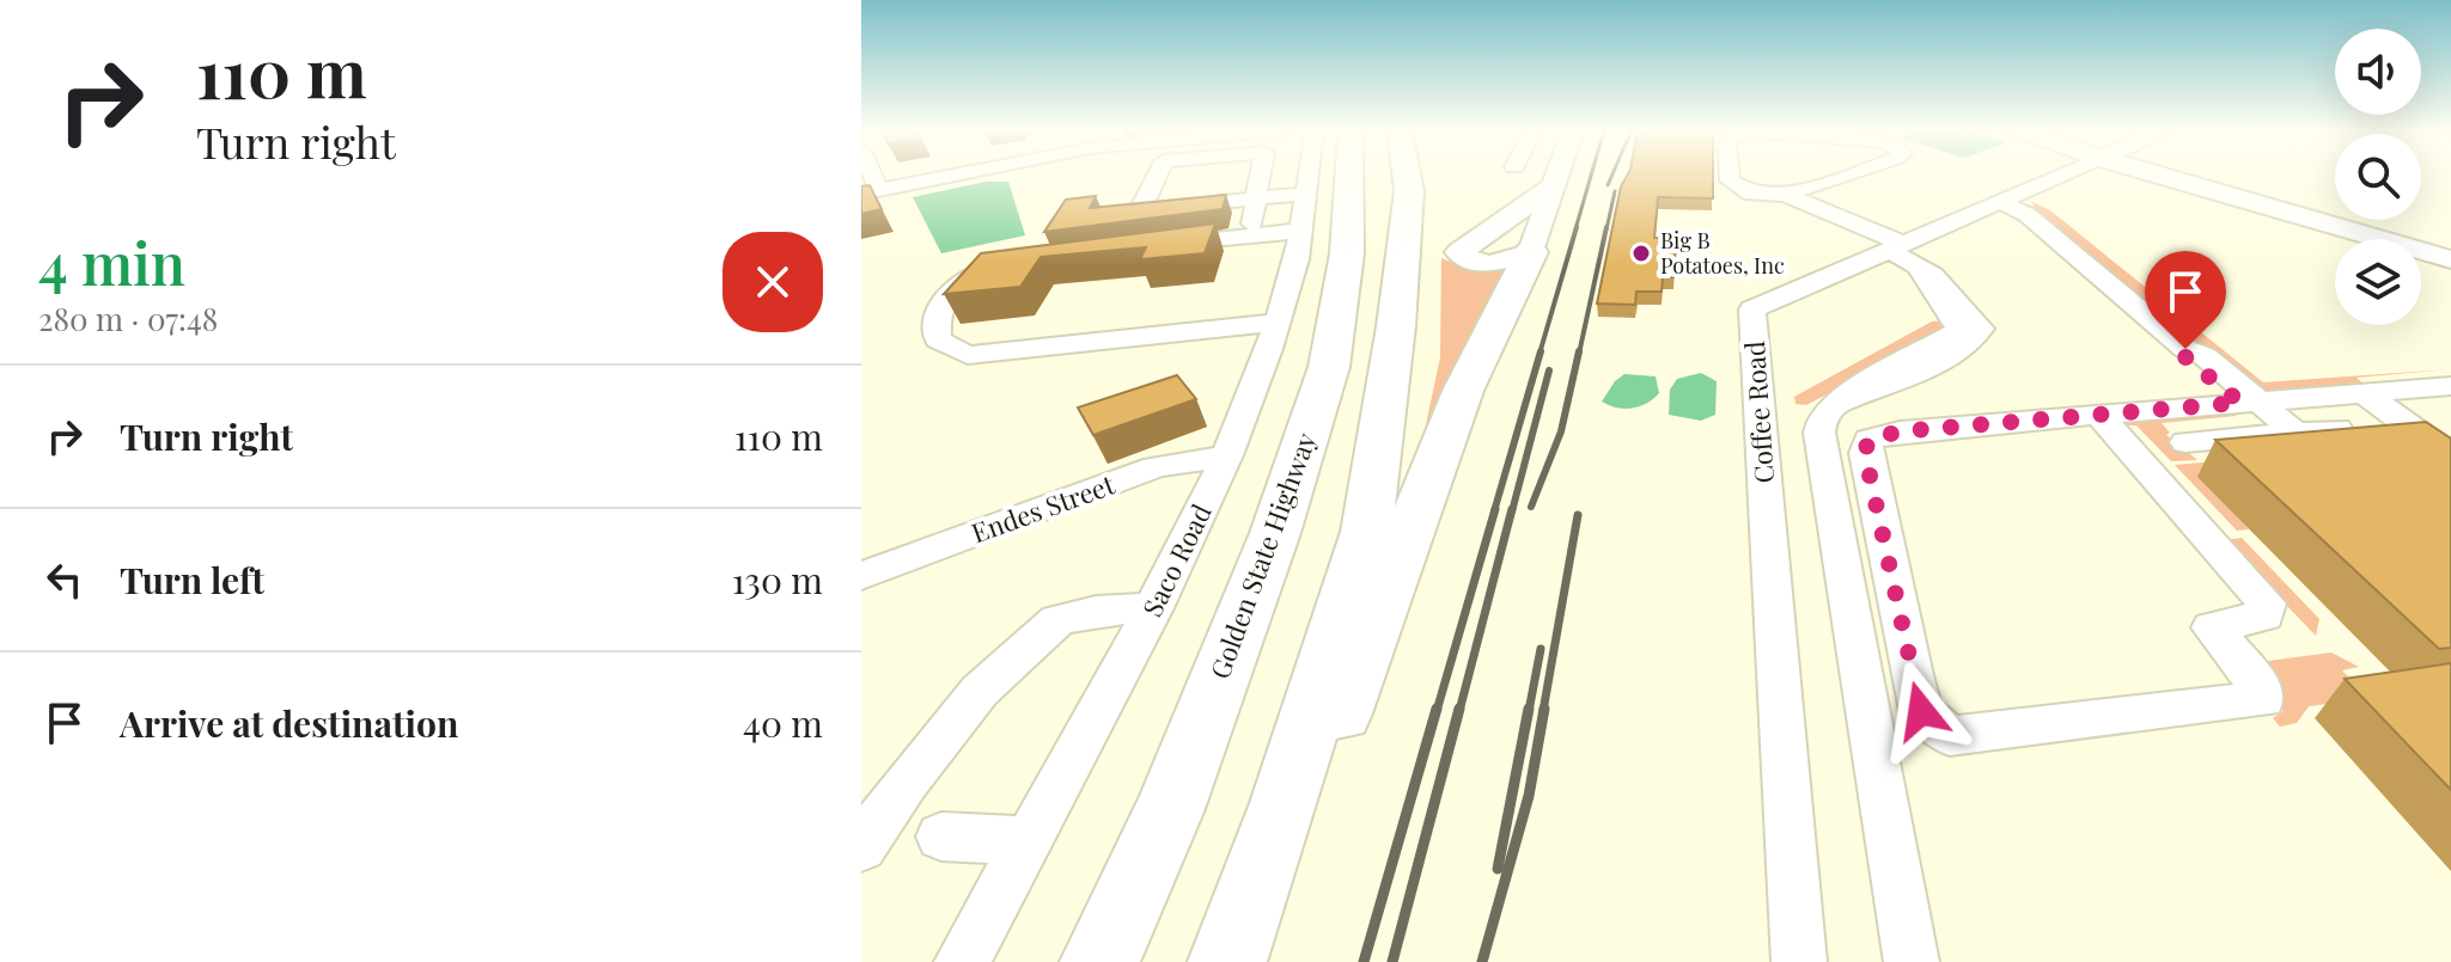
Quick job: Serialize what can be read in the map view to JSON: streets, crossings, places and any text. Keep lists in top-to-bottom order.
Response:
{
  "streets": {
    "highway": ["Golden State Highway"],
    "street": ["Coffee Road", "Endes Street", "Saco Road"]
  },
  "crossings": [
    ["Endes Street", "Saco Road"]
  ],
  "places": ["Big B Potatoes, Inc"],
  "page": {
    "turn": ["110 m", "Turn right"],
    "heading": ["4 min", "280 m · 07:48"],
    "list": [
      {
        "name": "Turn right",
        "value": "110 m"
      },
      {
        "name": "Turn left",
        "value": "130 m"
      },
      {
        "name": "Arrive at destination",
        "value": "40 m"
      }
    ]
  }
}
